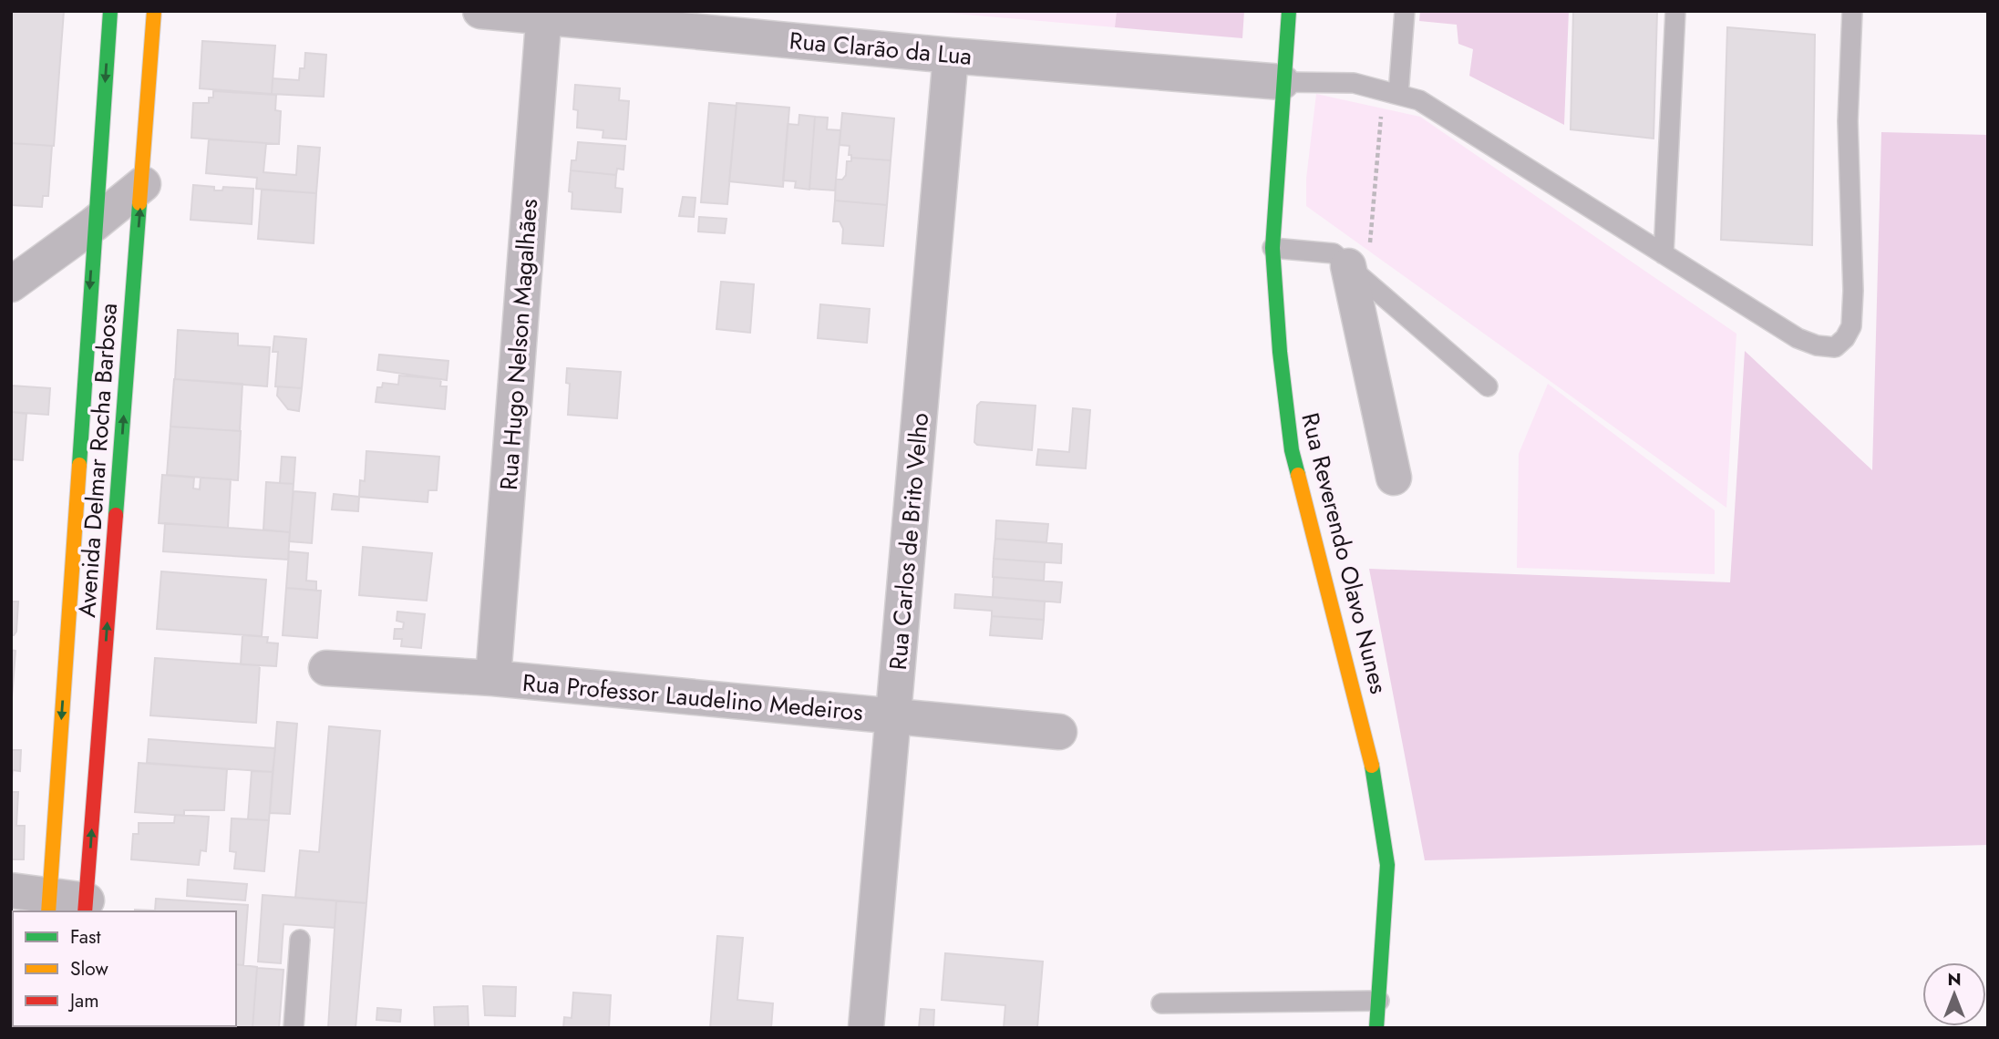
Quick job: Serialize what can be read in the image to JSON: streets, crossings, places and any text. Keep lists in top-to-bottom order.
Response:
{
  "streets": {
    "street": [
      "Rua Clarão da Lua",
      "Rua Hugo Nelson Magalhães",
      "Avenida Delmar Rocha Barbosa",
      "Rua Carlos de Brito Velho",
      "Rua Reverendo Olavo Nunes",
      "Rua Professor Laudelino Medeiros"
    ]
  },
  "crossings": [
    ["Rua Clarão da Lua", "Rua Hugo Nelson Magalhães"],
    ["Rua Clarão da Lua", "Rua Carlos de Brito Velho"],
    ["Rua Clarão da Lua", "Rua Reverendo Olavo Nunes"],
    ["Rua Hugo Nelson Magalhães", "Rua Professor Laudelino Medeiros"],
    ["Rua Carlos de Brito Velho", "Rua Professor Laudelino Medeiros"]
  ],
  "legend": ["Fast", "Slow", "Jam"],
  "north": "top"
}
